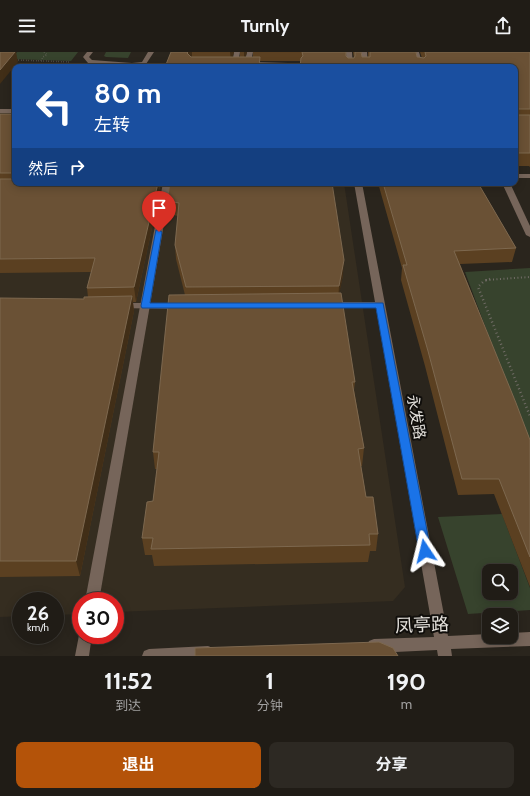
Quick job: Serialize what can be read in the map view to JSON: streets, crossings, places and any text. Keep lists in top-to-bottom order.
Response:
{
  "streets": {
    "street": ["永发路", "凤亭路"]
  },
  "crossings": [
    ["永发路", "凤亭路"]
  ],
  "page": {
    "header": "Turnly",
    "turn": ["80 m", "左转"],
    "then": "然后",
    "speed": "26 km/h",
    "limit": "30",
    "eta": [
      "11:52",
      "到达",
      "1",
      "分钟",
      "190",
      "m"
    ],
    "buttons": ["退出", "分享"]
  }
}
